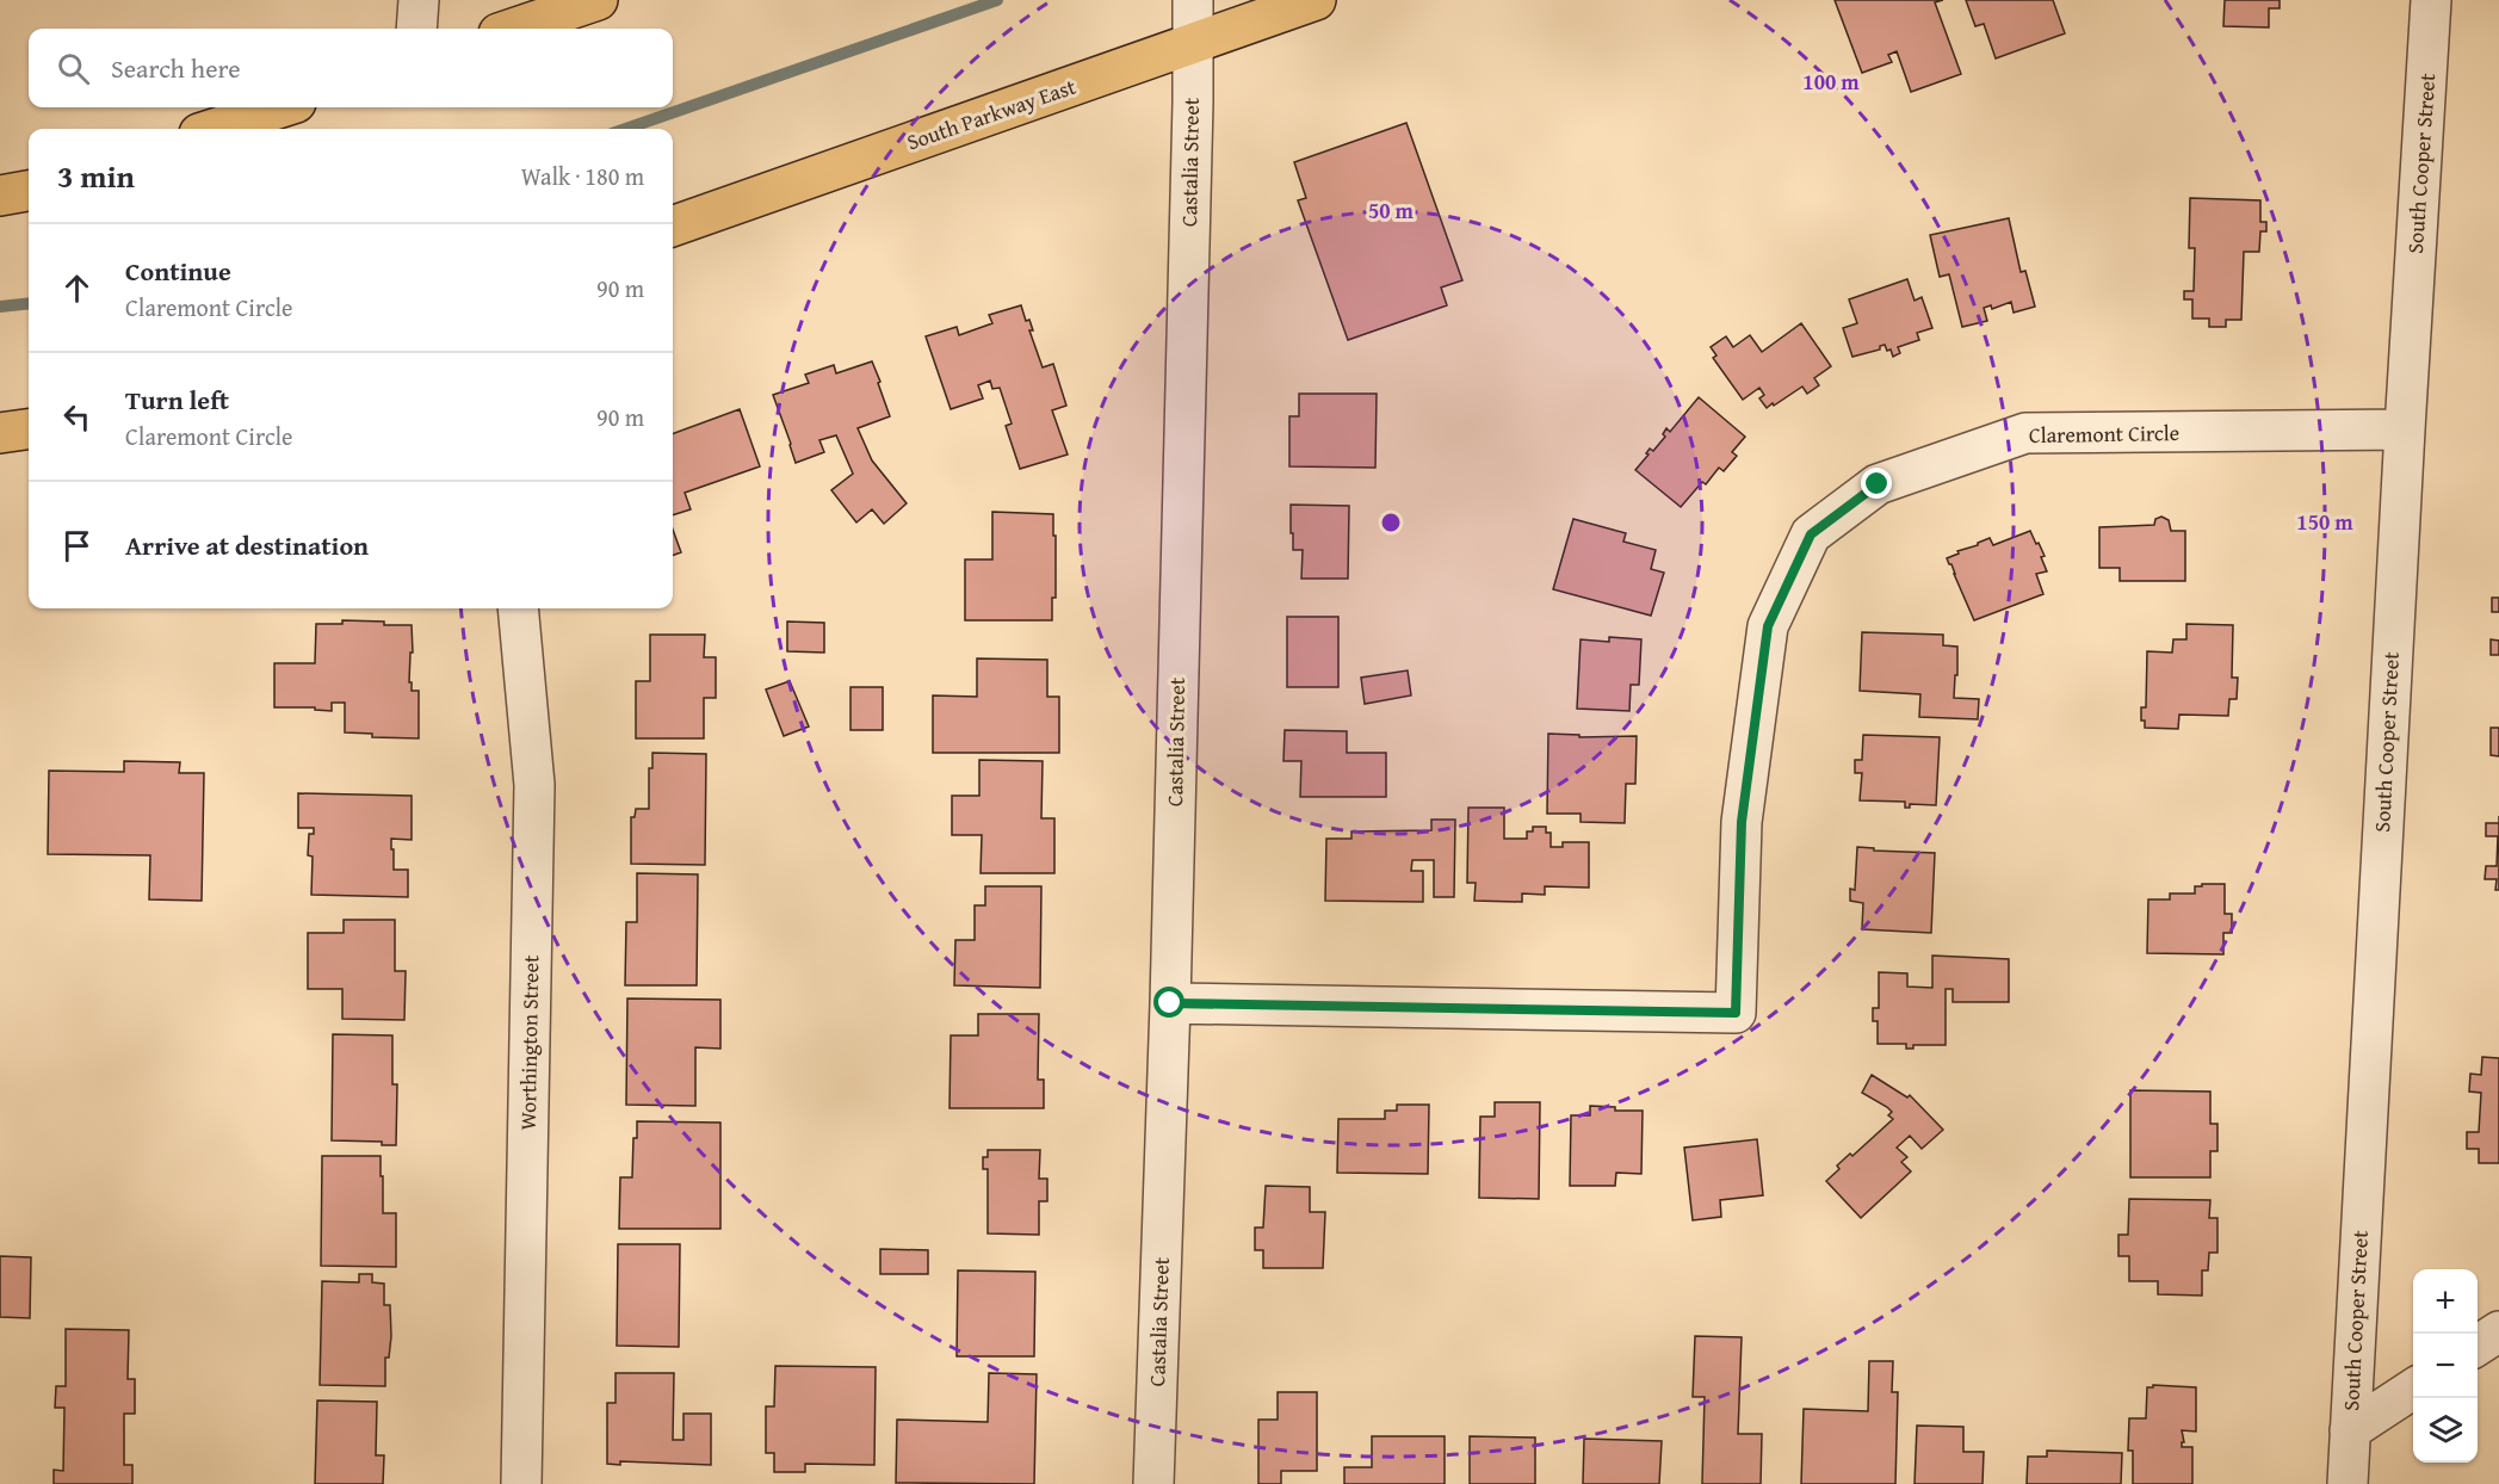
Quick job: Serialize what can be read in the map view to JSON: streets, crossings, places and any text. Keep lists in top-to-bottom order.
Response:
{
  "streets": {
    "main road": ["South Parkway East"],
    "street": [
      "Castalia Street",
      "South Cooper Street",
      "Claremont Circle",
      "Worthington Street"
    ]
  },
  "crossings": [
    ["South Parkway East", "Castalia Street"],
    ["Castalia Street", "Claremont Circle"],
    ["South Cooper Street", "Claremont Circle"]
  ],
  "page": {
    "search": "Search here",
    "heading": ["3 min", "Walk · 180 m"],
    "list": [
      ["Continue", "Claremont Circle", "90 m"],
      ["Turn left", "Claremont Circle", "90 m"],
      "Arrive at destination"
    ],
    "map_buttons": ["+", "−"]
  },
  "rings": ["100 m", "50 m", "150 m"]
}
